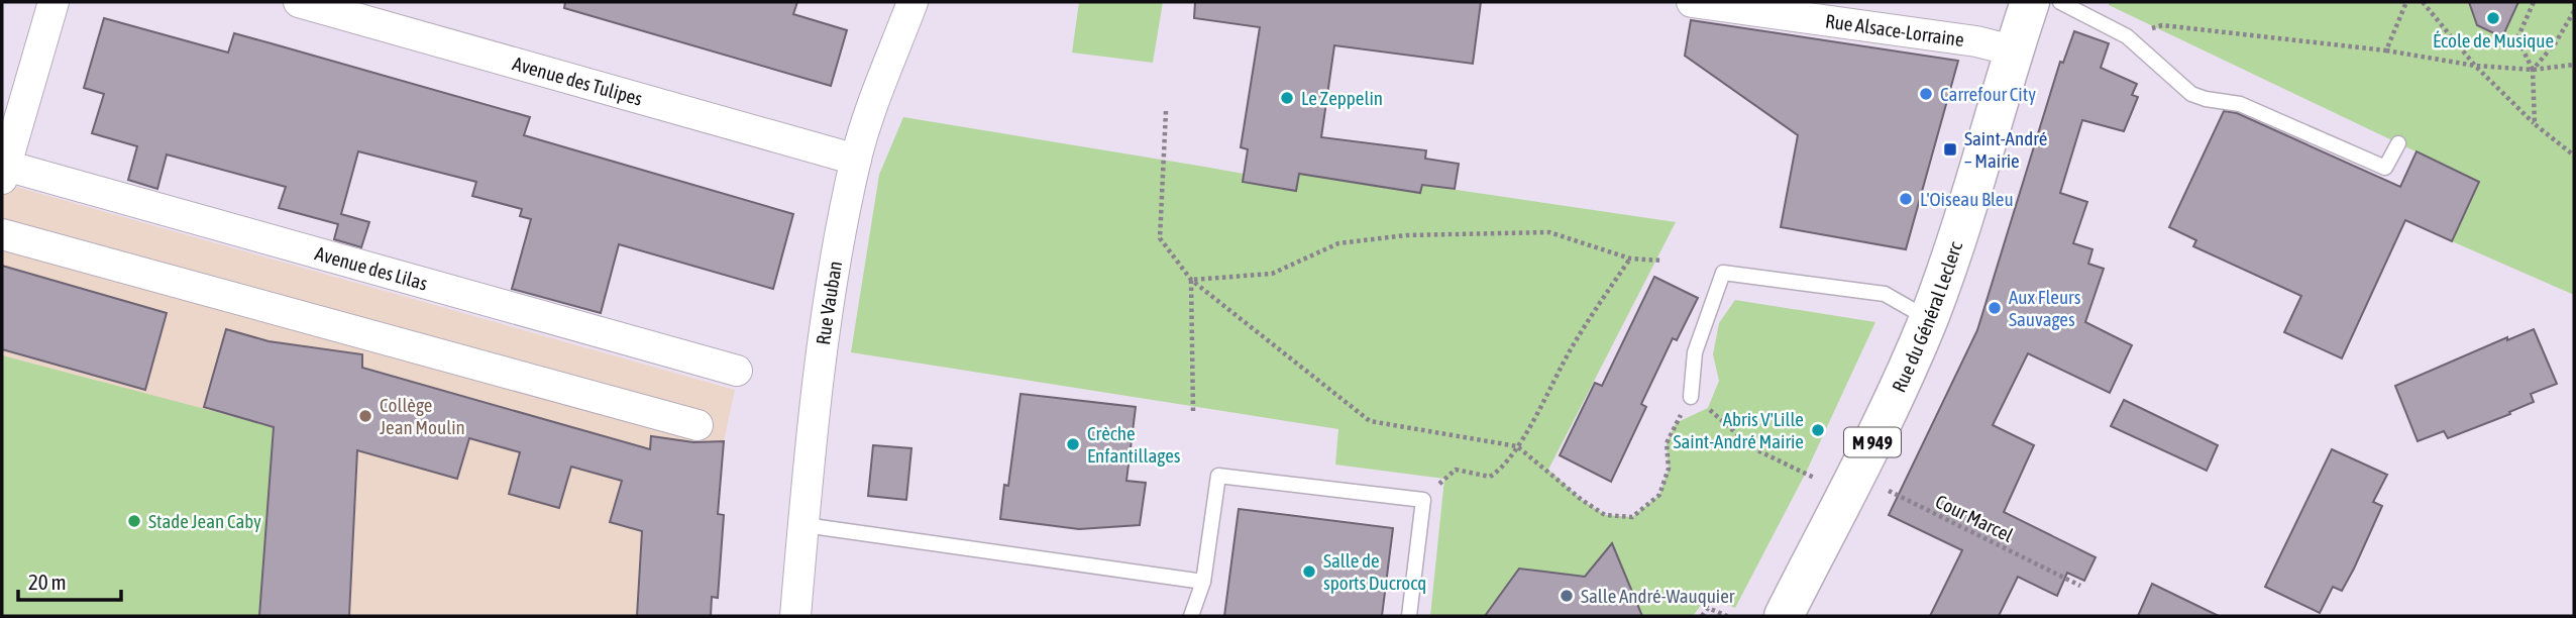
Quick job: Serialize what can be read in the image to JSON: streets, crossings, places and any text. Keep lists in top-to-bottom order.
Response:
{
  "streets": {
    "main road": ["Rue du Général Leclerc", "M 949"],
    "street": [
      "Rue Alsace-Lorraine",
      "Avenue des Tulipes",
      "Avenue des Lilas",
      "Rue Vauban"
    ],
    "path": ["Cour Marcel"]
  },
  "crossings": [
    ["Rue Alsace-Lorraine", "Rue du Général Leclerc"],
    ["Avenue des Tulipes", "Rue Vauban"],
    ["Rue du Général Leclerc", "Cour Marcel"]
  ],
  "places": {
    "other": [
      "École de Musique",
      "Carrefour City",
      "Le Zeppelin",
      "L'Oiseau Bleu",
      "Aux Fleurs Sauvages",
      "Collège Jean Moulin",
      "Abris V'Lille Saint-André Mairie",
      "Crèche Enfantillages",
      "Stade Jean Caby",
      "Salle de sports Ducrocq",
      "Salle André-Wauquier"
    ],
    "transit": ["Saint-André – Mairie"]
  },
  "scale_bar": "20 m"
}
